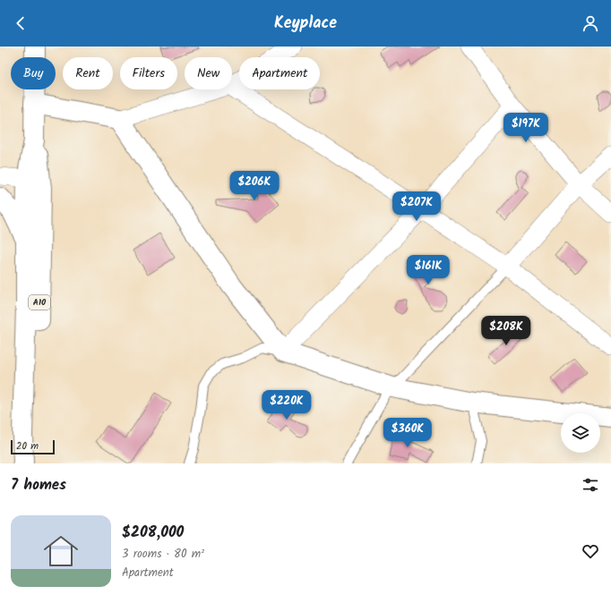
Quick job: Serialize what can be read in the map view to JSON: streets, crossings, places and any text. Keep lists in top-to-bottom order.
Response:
{
  "streets": {
    "main road": ["A10"]
  },
  "scale_bar": "20 m",
  "page": {
    "header": "Keyplace",
    "chip": [
      "Buy",
      "Rent",
      "Filters",
      "New",
      "Apartment"
    ],
    "price": [
      "$197K",
      "$206K",
      "$207K",
      "$161K",
      "$208K",
      "$220K",
      "$360K"
    ],
    "scale": "20 m",
    "heading": "7 homes",
    "list": [
      {
        "name": "$208,000",
        "note": "3 rooms · 80 m² · Apartment"
      }
    ]
  }
}
